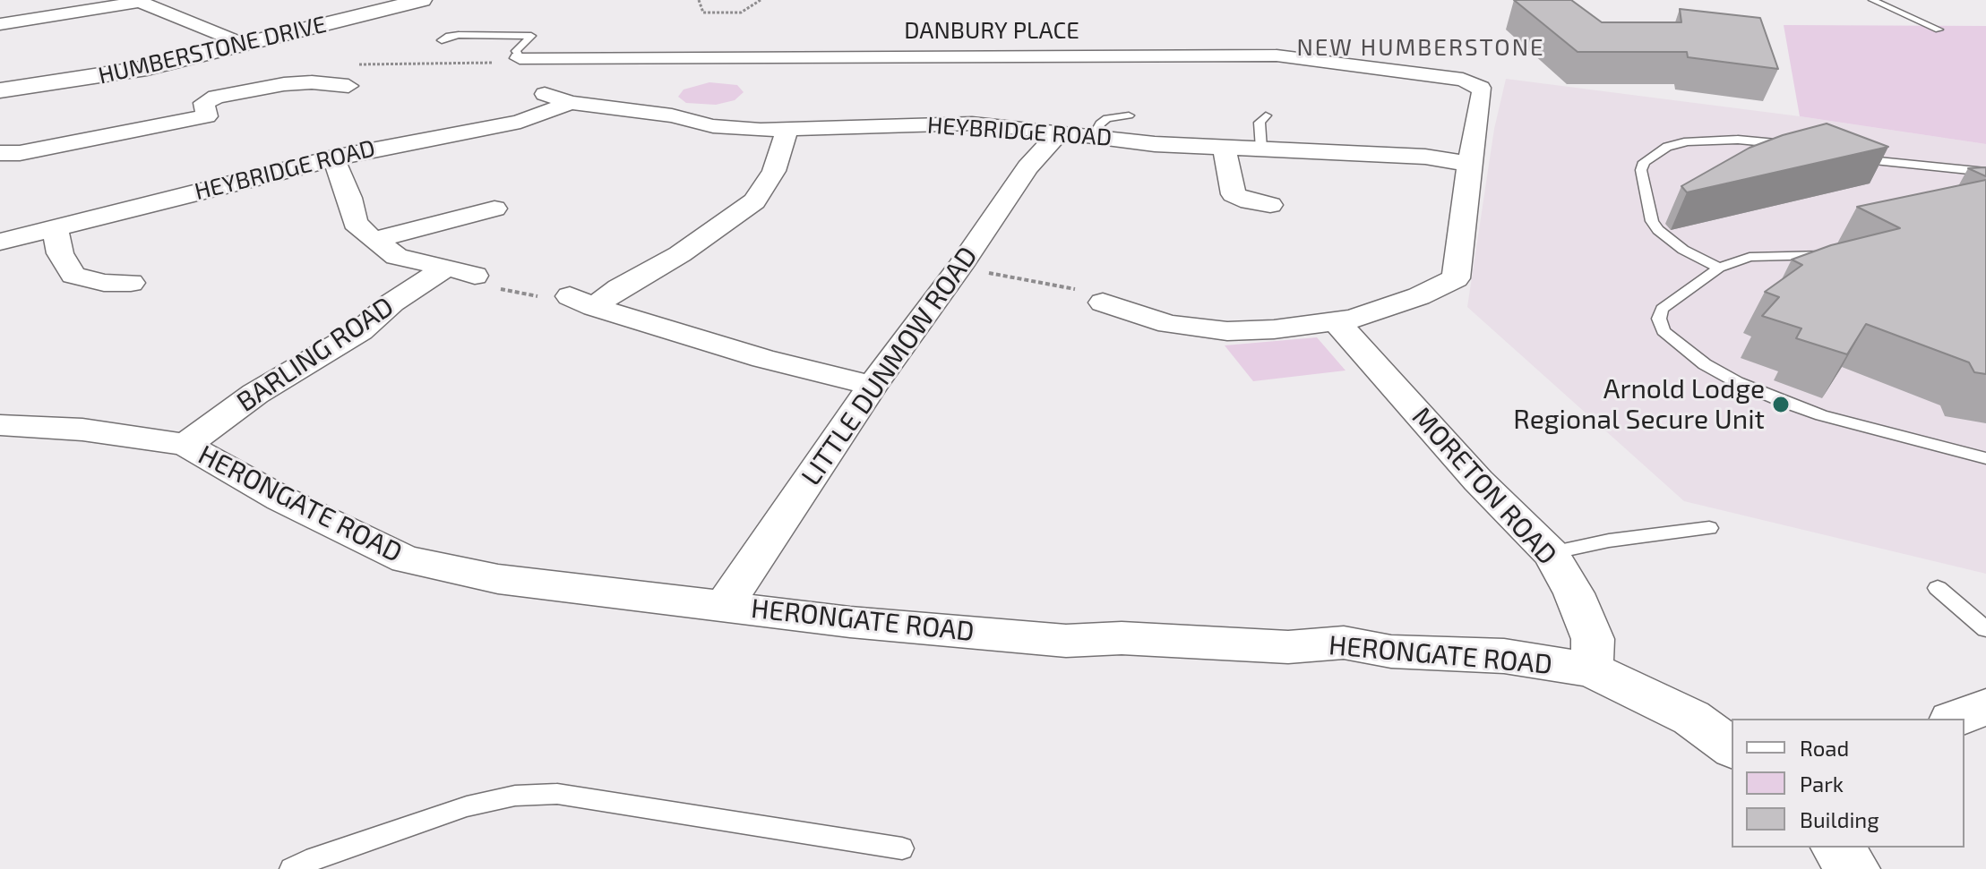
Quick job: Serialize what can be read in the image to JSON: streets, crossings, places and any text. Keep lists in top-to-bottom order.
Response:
{
  "streets": {
    "street": [
      "DANBURY PLACE",
      "HUMBERSTONE DRIVE",
      "HEYBRIDGE ROAD",
      "BARLING ROAD",
      "LITTLE DUNMOW ROAD",
      "MORETON ROAD",
      "HERONGATE ROAD"
    ]
  },
  "crossings": [
    ["DANBURY PLACE", "HEYBRIDGE ROAD"],
    ["HEYBRIDGE ROAD", "BARLING ROAD"],
    ["HEYBRIDGE ROAD", "LITTLE DUNMOW ROAD"],
    ["BARLING ROAD", "HERONGATE ROAD"],
    ["LITTLE DUNMOW ROAD", "HERONGATE ROAD"],
    ["MORETON ROAD", "HERONGATE ROAD"]
  ],
  "districts": ["NEW HUMBERSTONE"],
  "places": ["Arnold Lodge Regional Secure Unit"],
  "legend": ["Road", "Park", "Building"]
}
